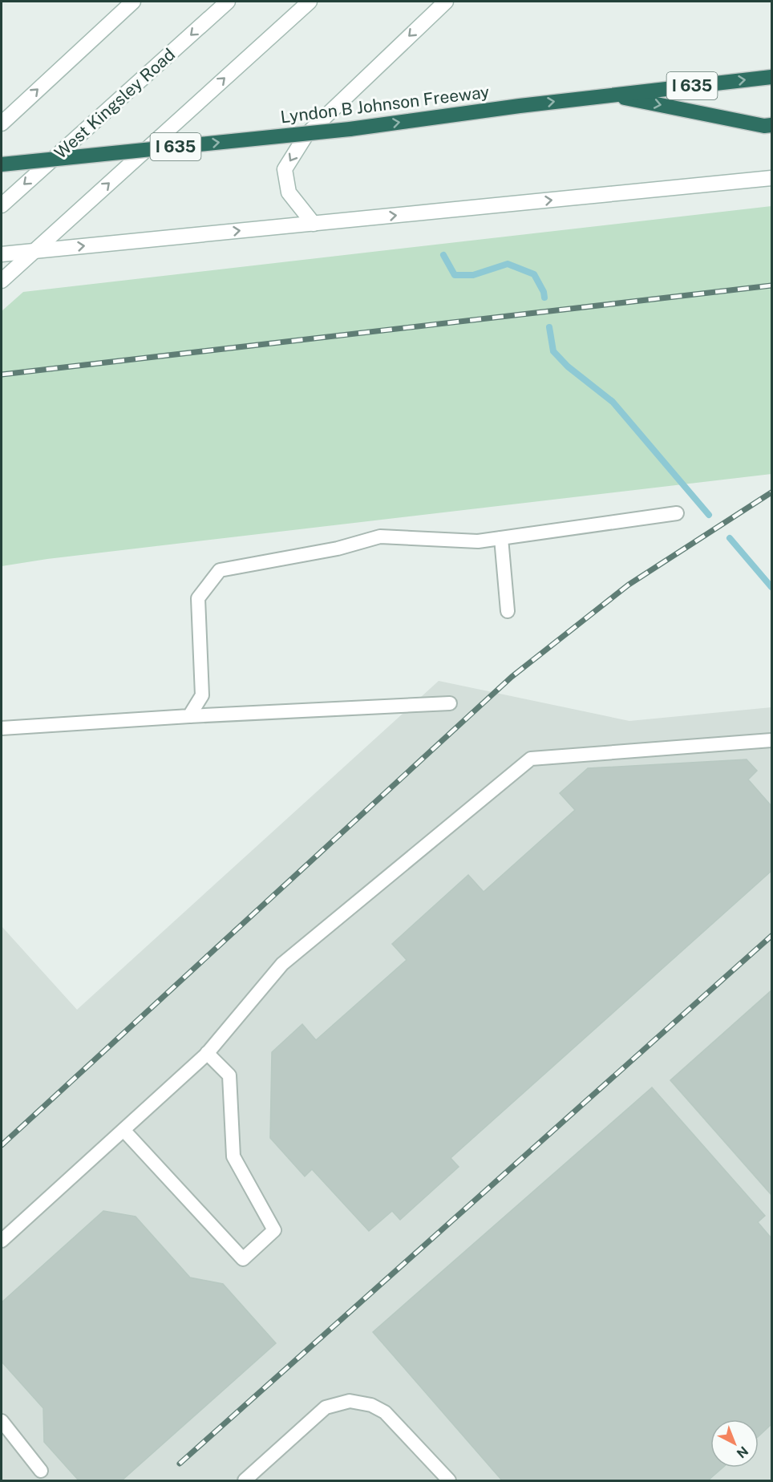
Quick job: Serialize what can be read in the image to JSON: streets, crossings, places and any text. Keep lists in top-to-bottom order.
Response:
{
  "streets": {
    "highway": ["I 635", "Lyndon B Johnson Freeway"],
    "main road": ["West Kingsley Road"]
  },
  "one_way": ["Lyndon B Johnson Freeway"],
  "north": "bottom right"
}
